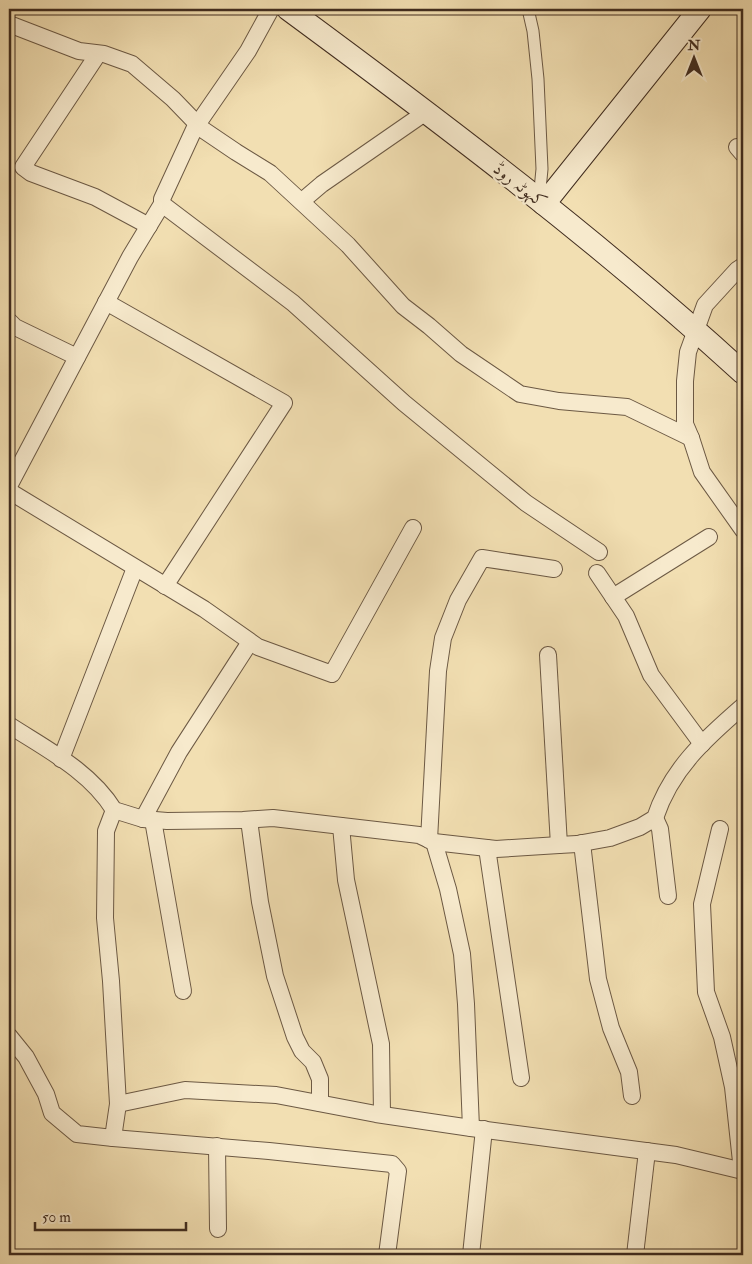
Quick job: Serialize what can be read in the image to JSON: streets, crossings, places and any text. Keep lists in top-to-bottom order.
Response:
{
  "streets": {
    "main road": ["کہوٹہ روڈ"]
  },
  "scale_bar": "50 m",
  "north": "top"
}
